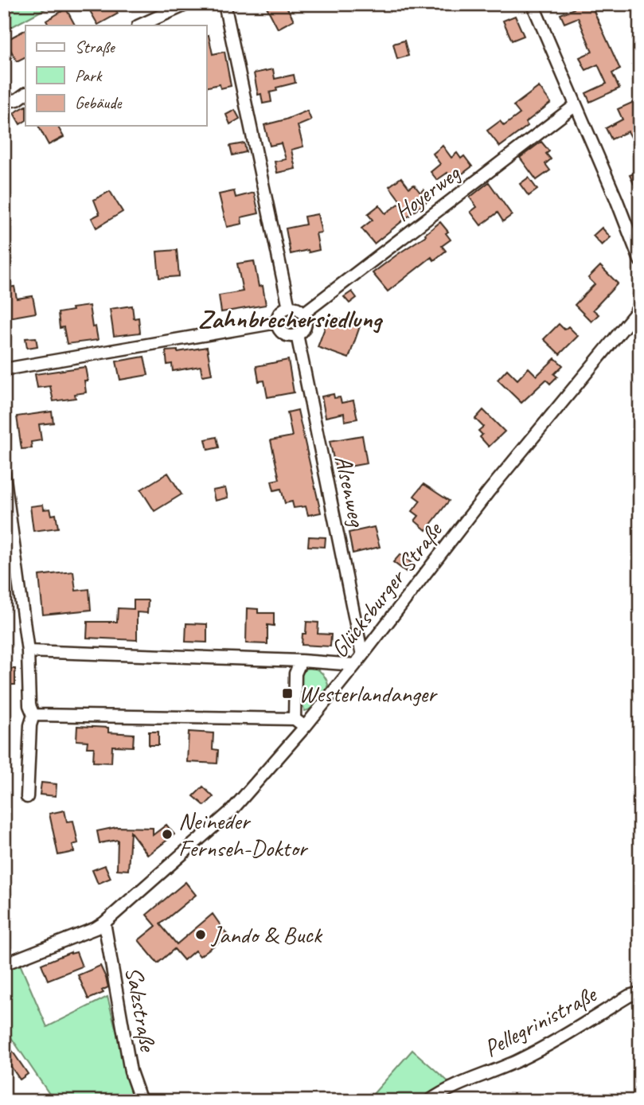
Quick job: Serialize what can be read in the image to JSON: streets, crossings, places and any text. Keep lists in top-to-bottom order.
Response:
{
  "streets": {
    "street": [
      "Hoyerweg",
      "Alsenweg",
      "Glücksburger Straße",
      "Salzstraße",
      "Pellegrinistraße"
    ]
  },
  "crossings": [
    ["Hoyerweg", "Alsenweg"],
    ["Alsenweg", "Glücksburger Straße"],
    ["Glücksburger Straße", "Salzstraße"]
  ],
  "districts": ["Zahnbrechersiedlung"],
  "places": {
    "transit": ["Westerlandanger"],
    "other": ["Neineder Fernseh-Doktor", "Jando & Buck"]
  },
  "legend": ["Straße", "Park", "Gebäude"]
}
